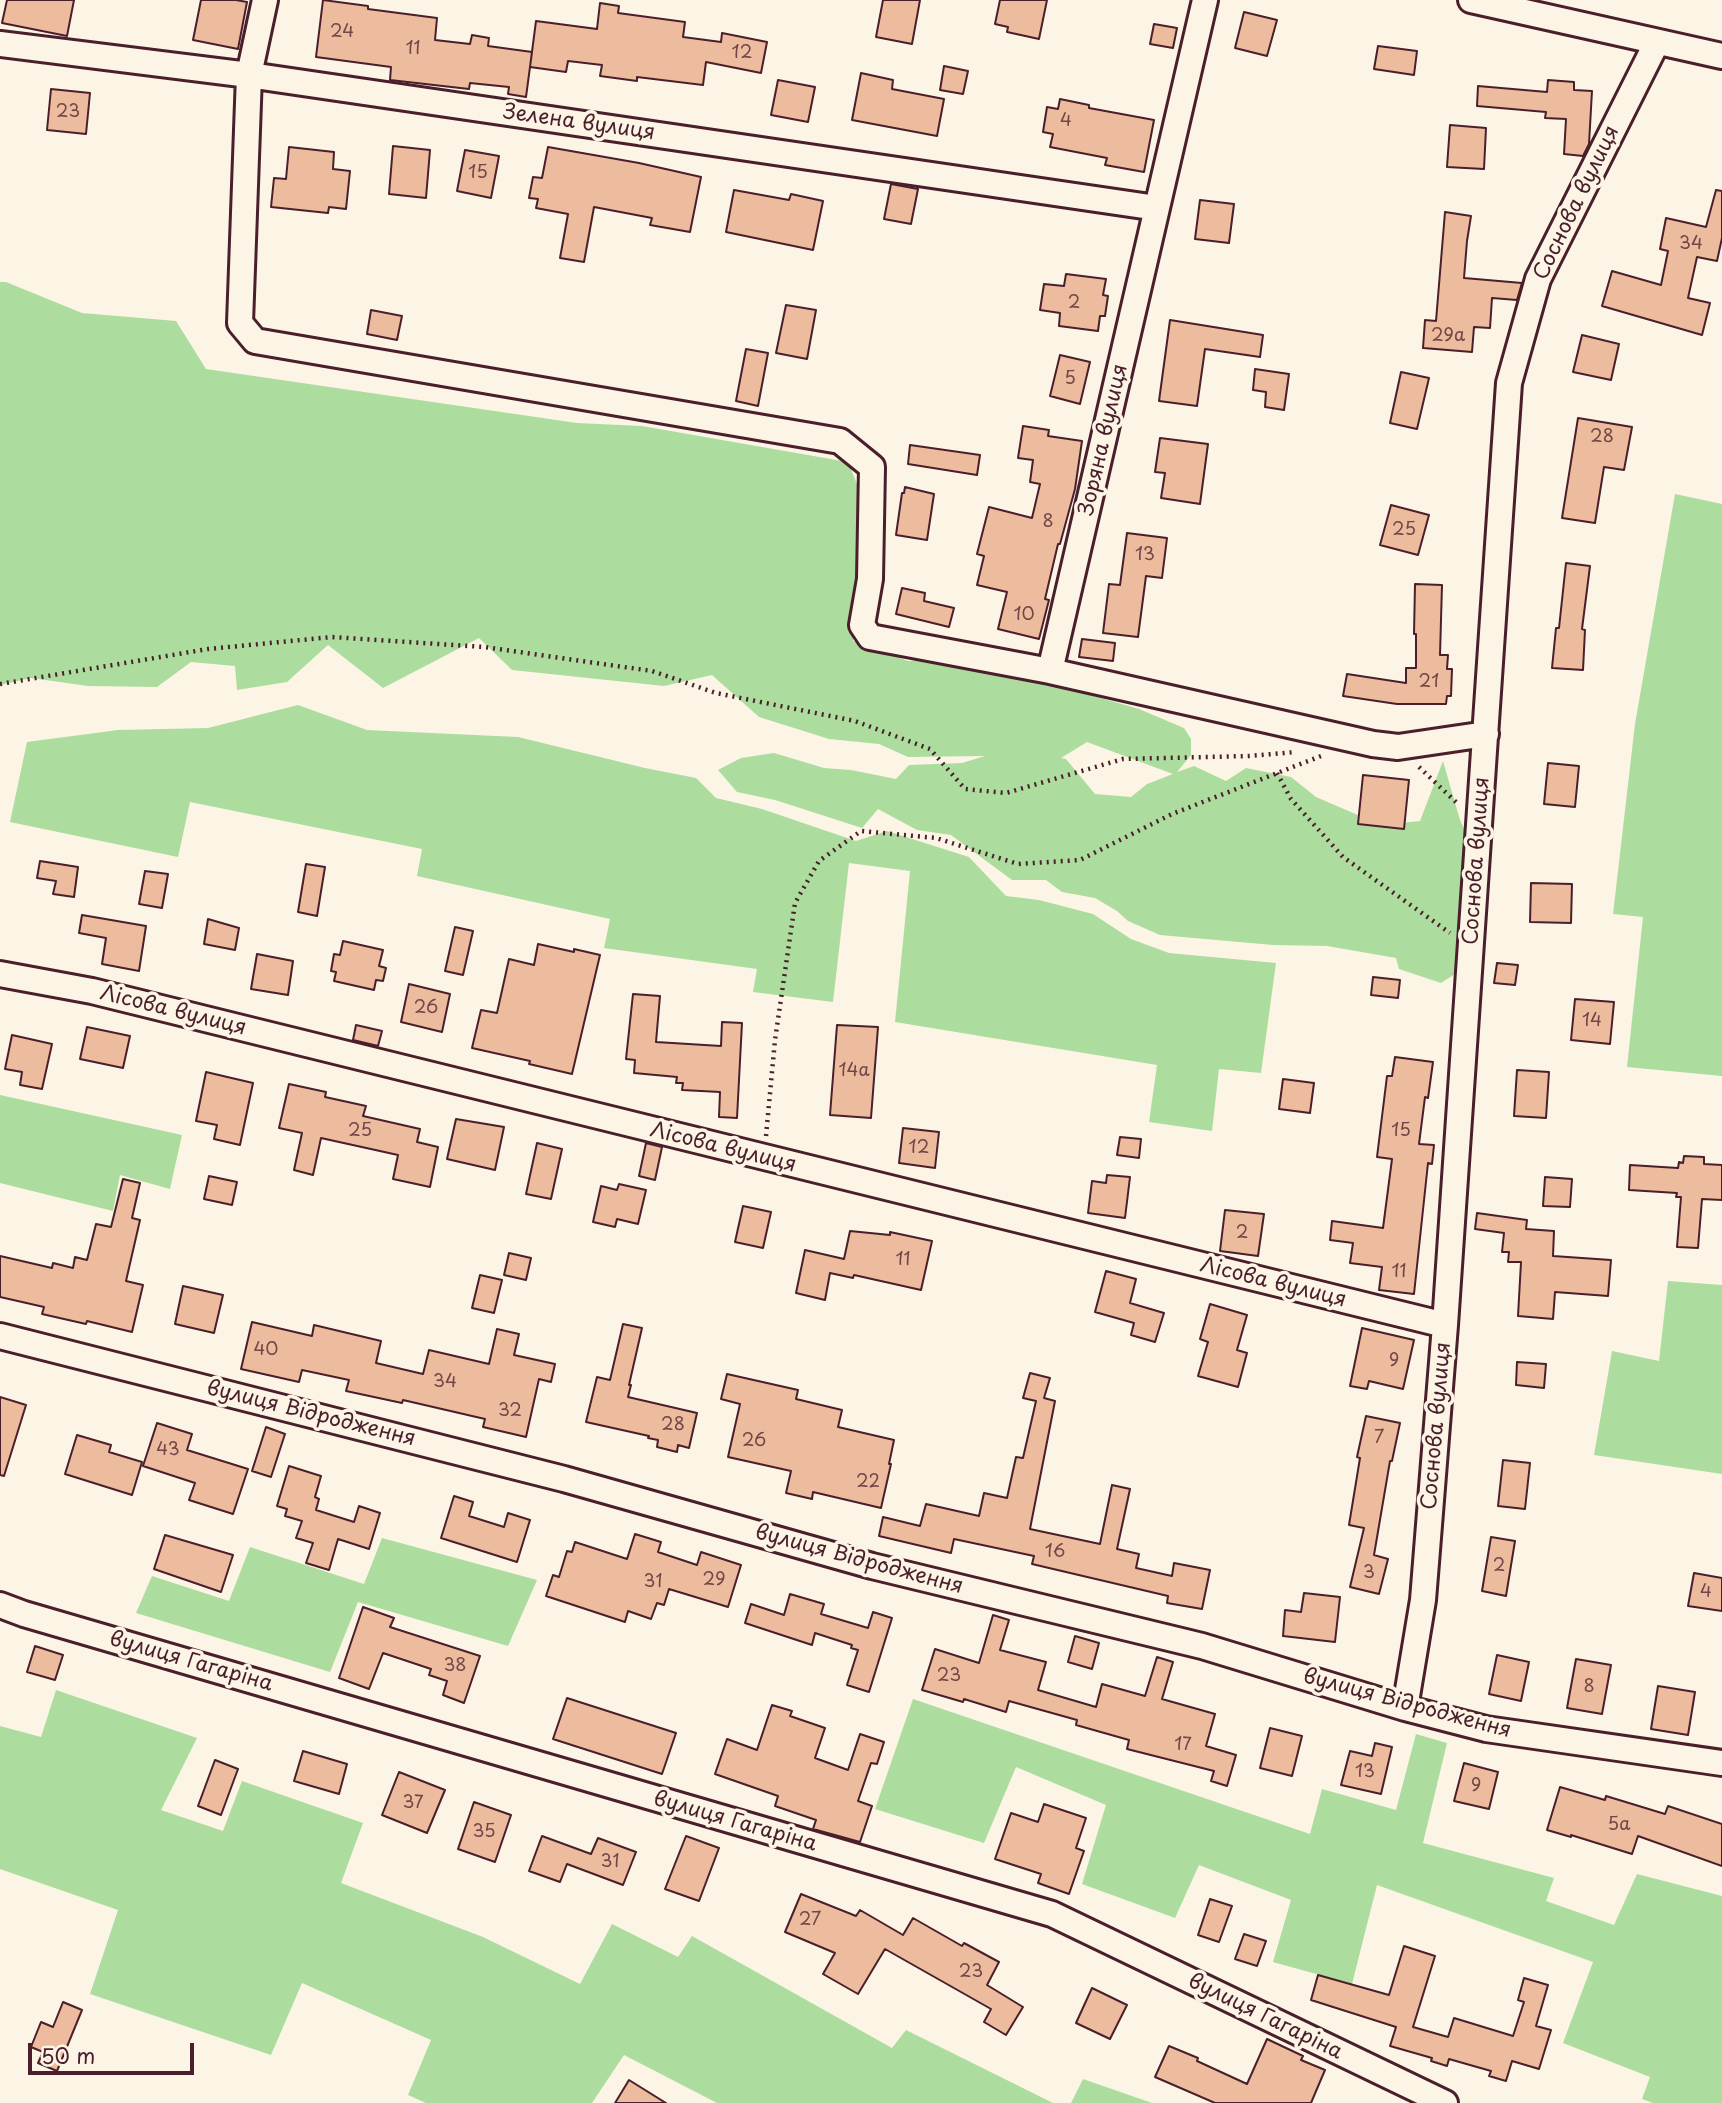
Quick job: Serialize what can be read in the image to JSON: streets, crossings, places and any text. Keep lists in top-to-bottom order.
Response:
{
  "streets": {
    "street": [
      "Зелена вулиця",
      "Соснова вулиця",
      "Зоряна вулиця",
      "Лісова вулиця",
      "вулиця Відродження",
      "вулиця Гагаріна"
    ]
  },
  "crossings": [
    ["Зелена вулиця", "Зоряна вулиця"],
    ["Соснова вулиця", "Лісова вулиця"],
    ["Соснова вулиця", "вулиця Відродження"]
  ],
  "house_numbers": [
    "24",
    "11",
    "12",
    "23",
    "4",
    "15",
    "34",
    "2",
    "29а",
    "5",
    "28",
    "8",
    "25",
    "13",
    "10",
    "21",
    "26",
    "14",
    "14а",
    "25",
    "15",
    "12",
    "2",
    "11",
    "11",
    "40",
    "9",
    "34",
    "32",
    "28",
    "7",
    "26",
    "43",
    "22",
    "16",
    "2",
    "3",
    "29",
    "31",
    "4",
    "38",
    "23",
    "8",
    "17",
    "13",
    "9",
    "37",
    "5а",
    "35",
    "31",
    "27",
    "23"
  ],
  "scale_bar": "50 m"
}
